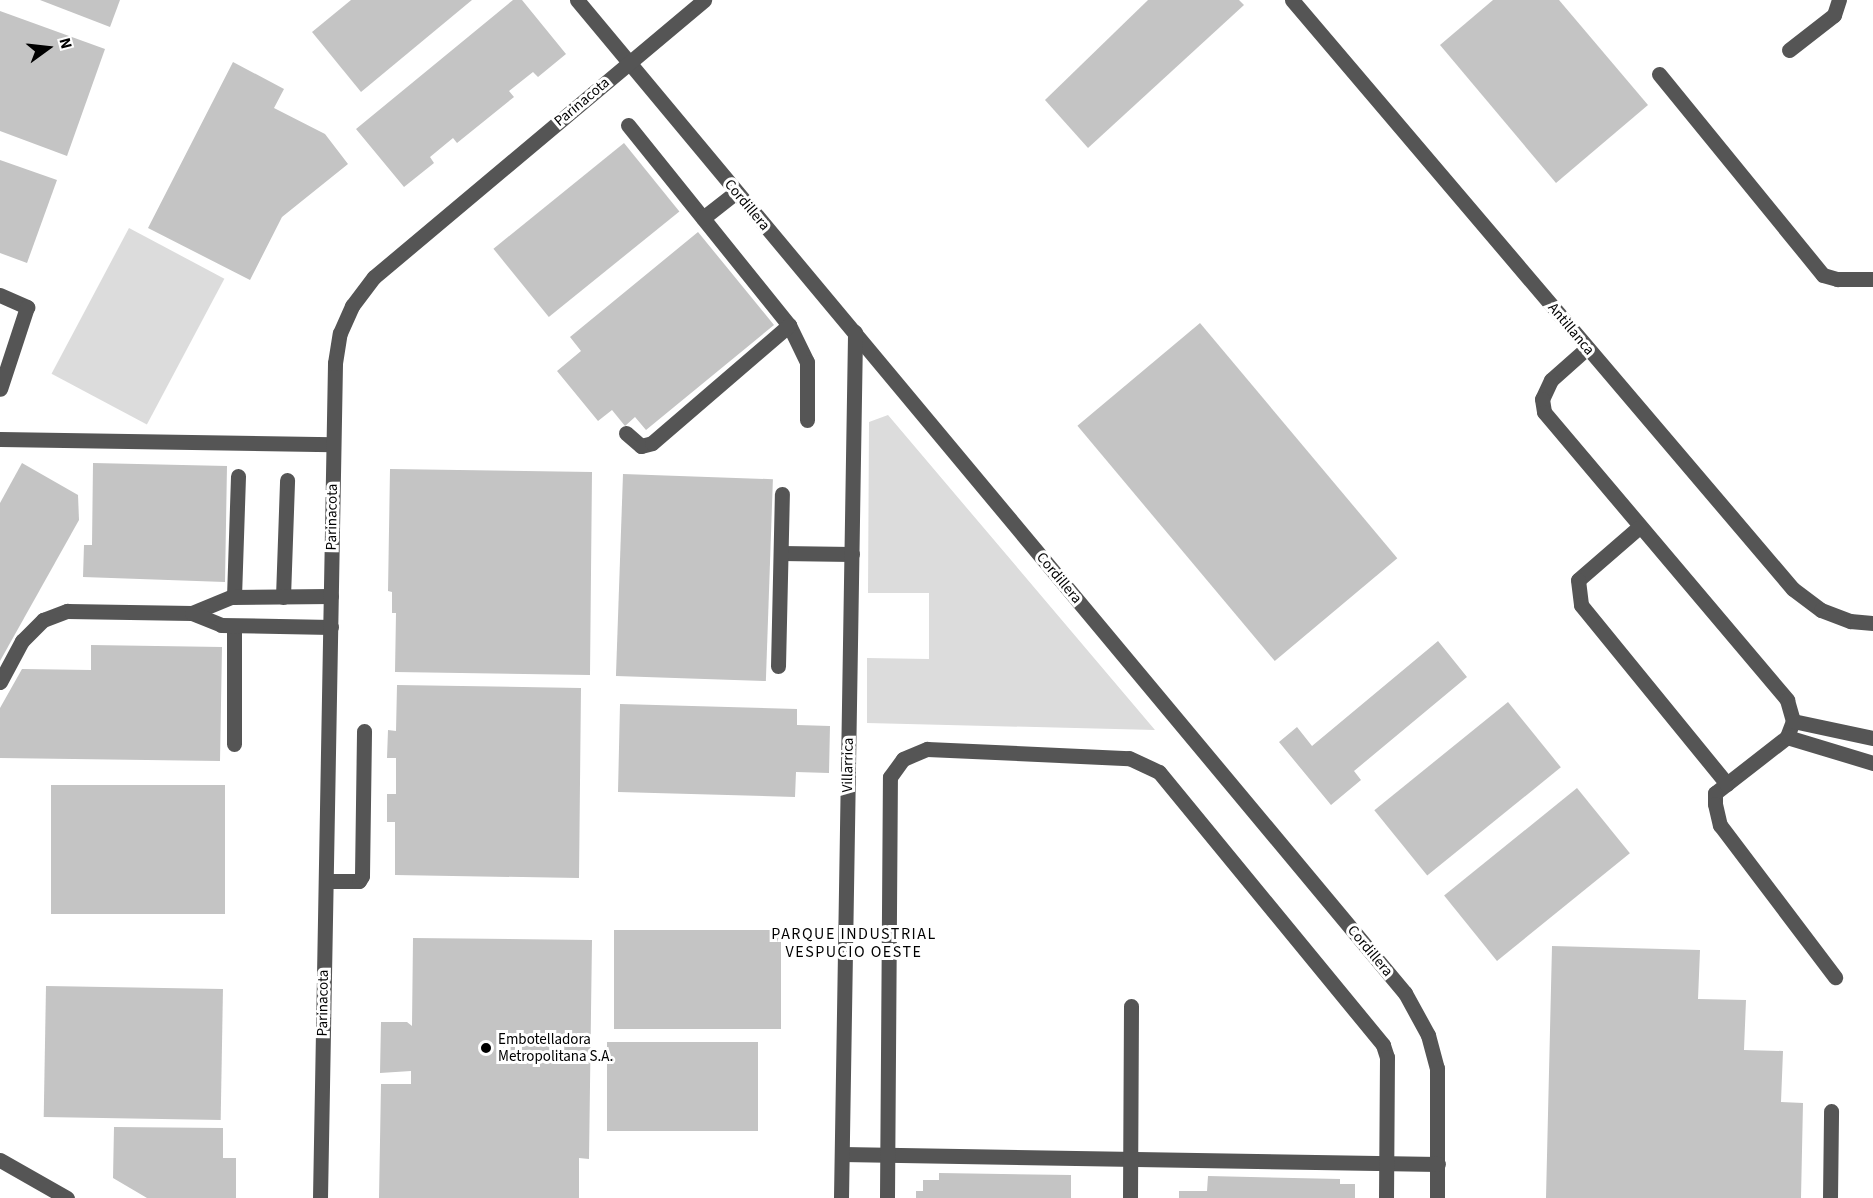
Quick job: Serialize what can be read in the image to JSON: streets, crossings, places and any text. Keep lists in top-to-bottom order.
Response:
{
  "streets": {
    "street": [
      "Parinacota",
      "Cordillera",
      "Antillanca",
      "Villarrica"
    ]
  },
  "crossings": [
    ["Parinacota", "Cordillera"],
    ["Cordillera", "Villarrica"]
  ],
  "districts": ["PARQUE INDUSTRIAL VESPUCIO OESTE"],
  "places": ["Embotelladora Metropolitana S.A."],
  "north": "right"
}
